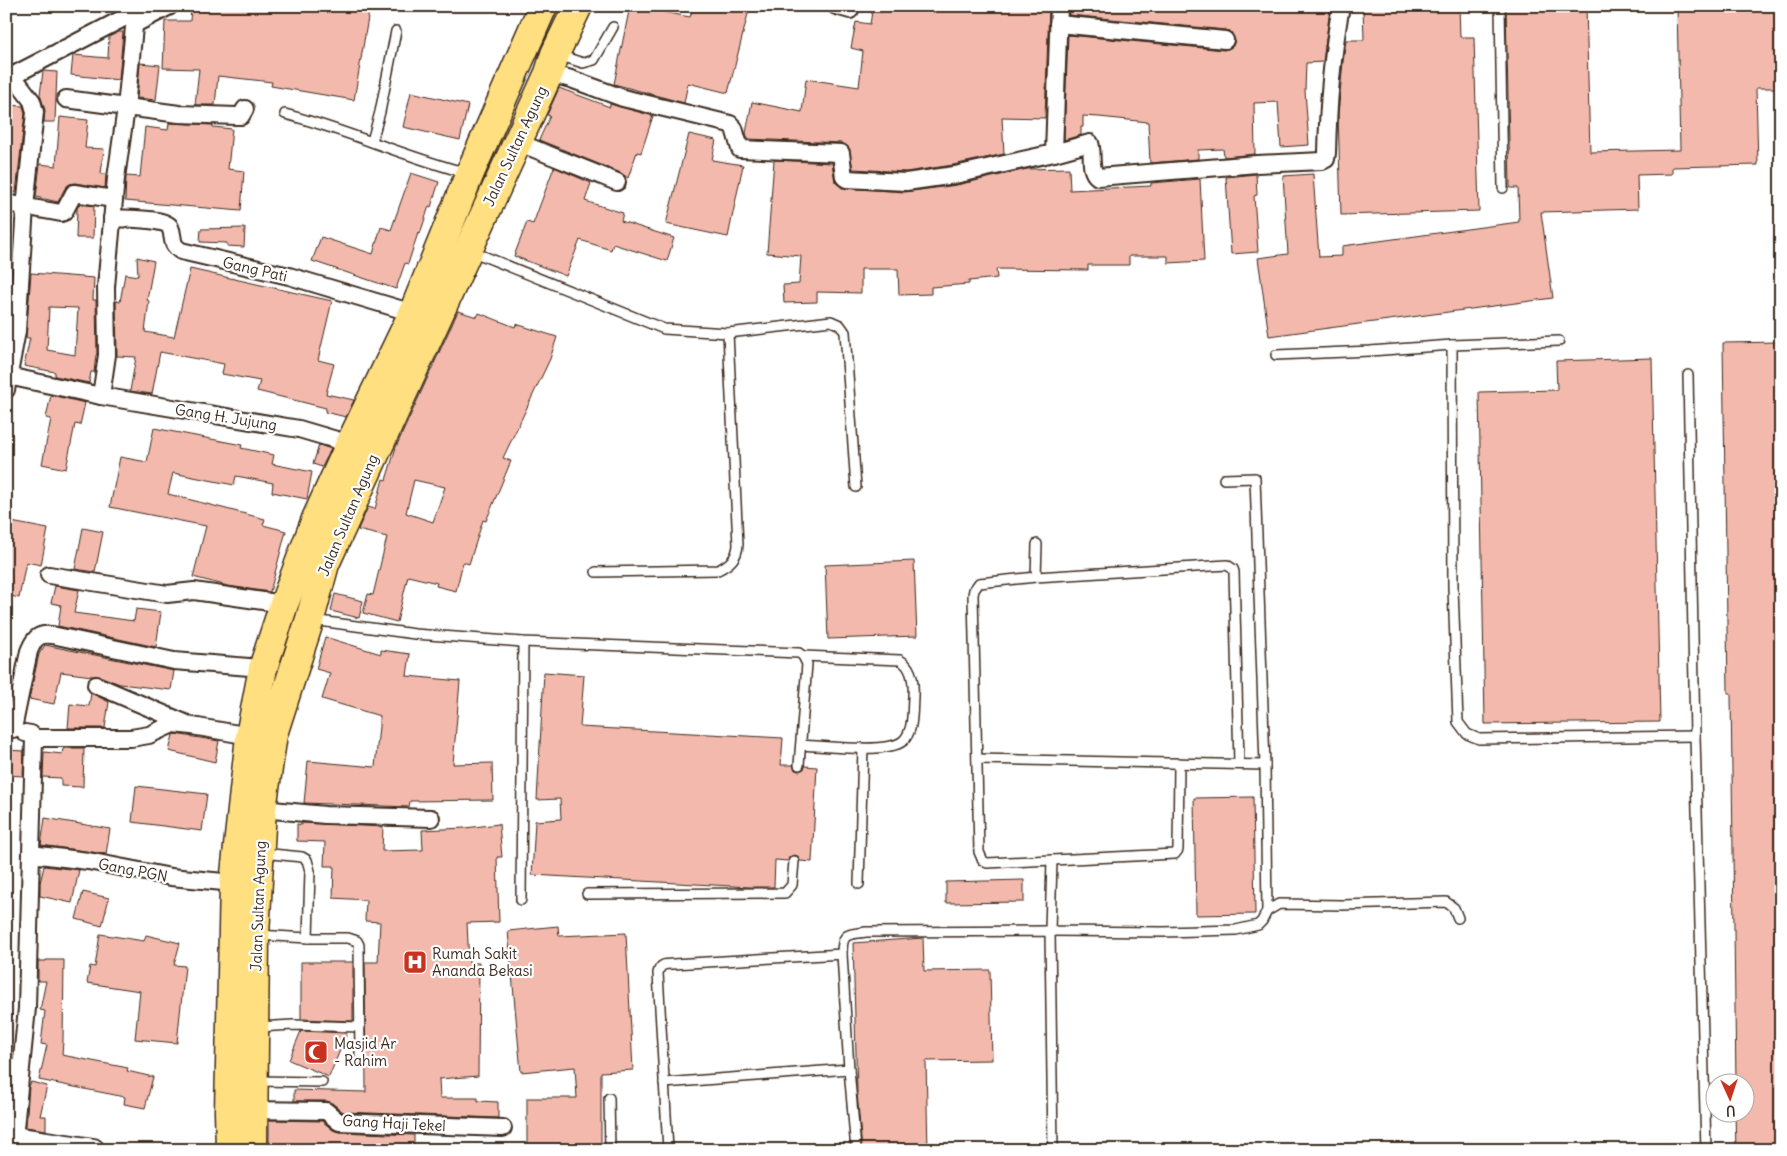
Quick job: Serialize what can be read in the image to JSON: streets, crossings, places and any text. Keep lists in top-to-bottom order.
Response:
{
  "streets": {
    "highway": ["Jalan Sultan Agung"],
    "street": [
      "Gang Pati",
      "Gang H. Jujung",
      "Gang PGN",
      "Gang Haji Tekel"
    ]
  },
  "crossings": [
    ["Jalan Sultan Agung", "Gang Pati"],
    ["Jalan Sultan Agung", "Gang H. Jujung"],
    ["Jalan Sultan Agung", "Gang PGN"],
    ["Jalan Sultan Agung", "Gang Haji Tekel"]
  ],
  "places": {
    "hospital": ["Rumah Sakit Ananda Bekasi"],
    "mosque": ["Masjid Ar - Rahim"]
  },
  "north": "bottom"
}
